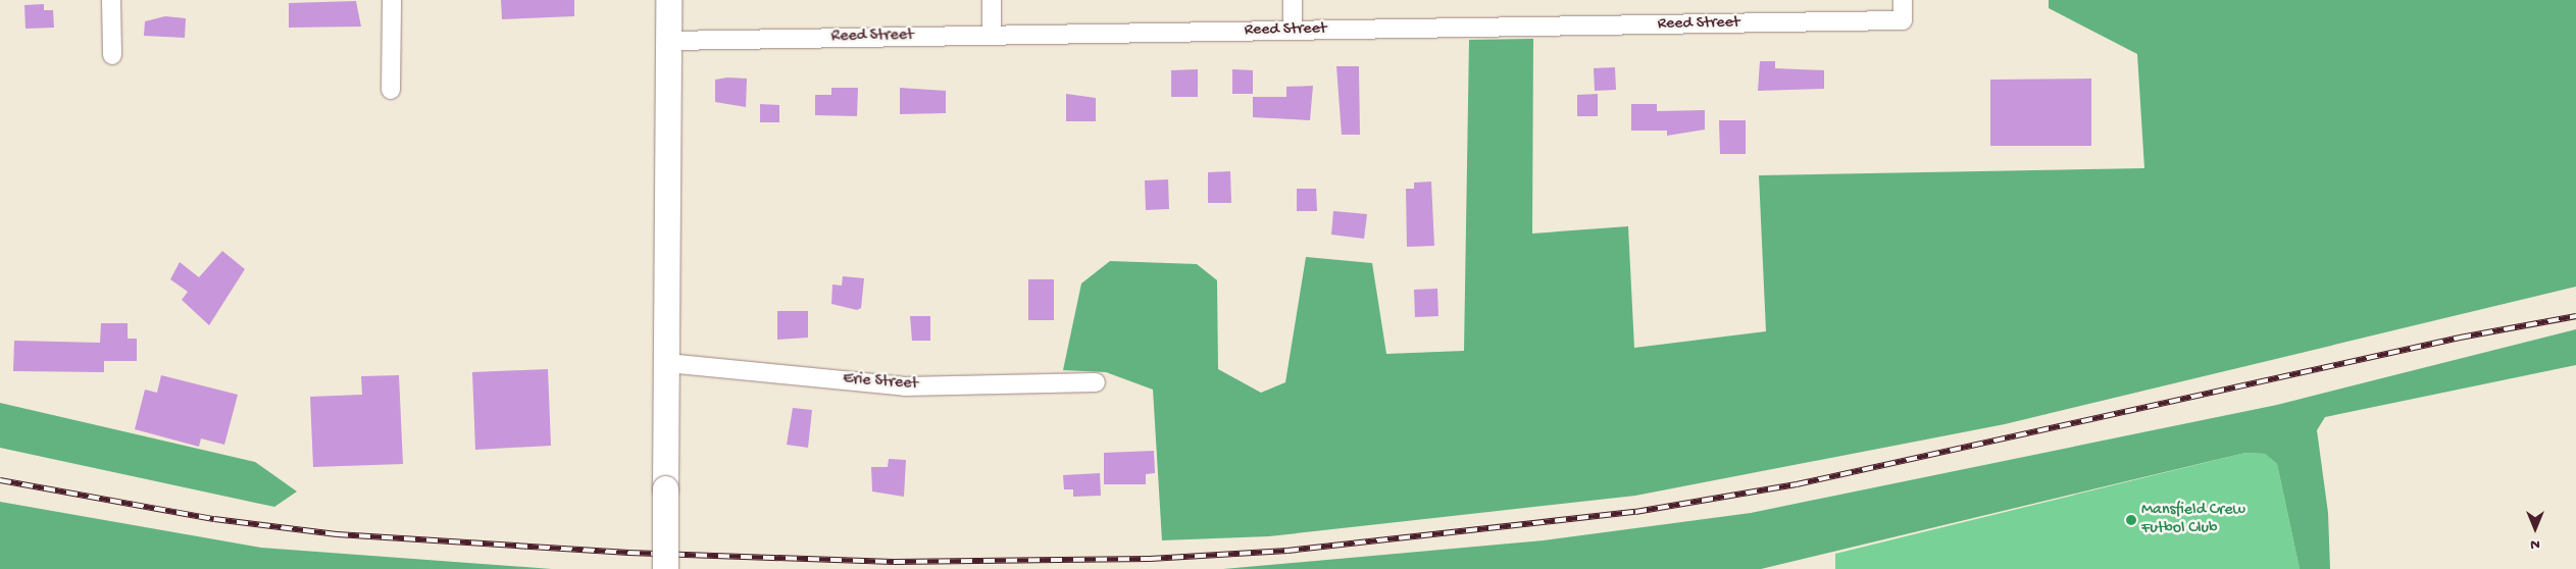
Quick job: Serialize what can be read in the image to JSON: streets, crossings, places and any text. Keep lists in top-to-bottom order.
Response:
{
  "streets": {
    "street": ["Reed Street", "Erie Street"]
  },
  "places": ["Mansfield Crew Futbol Club"],
  "north": "bottom"
}
